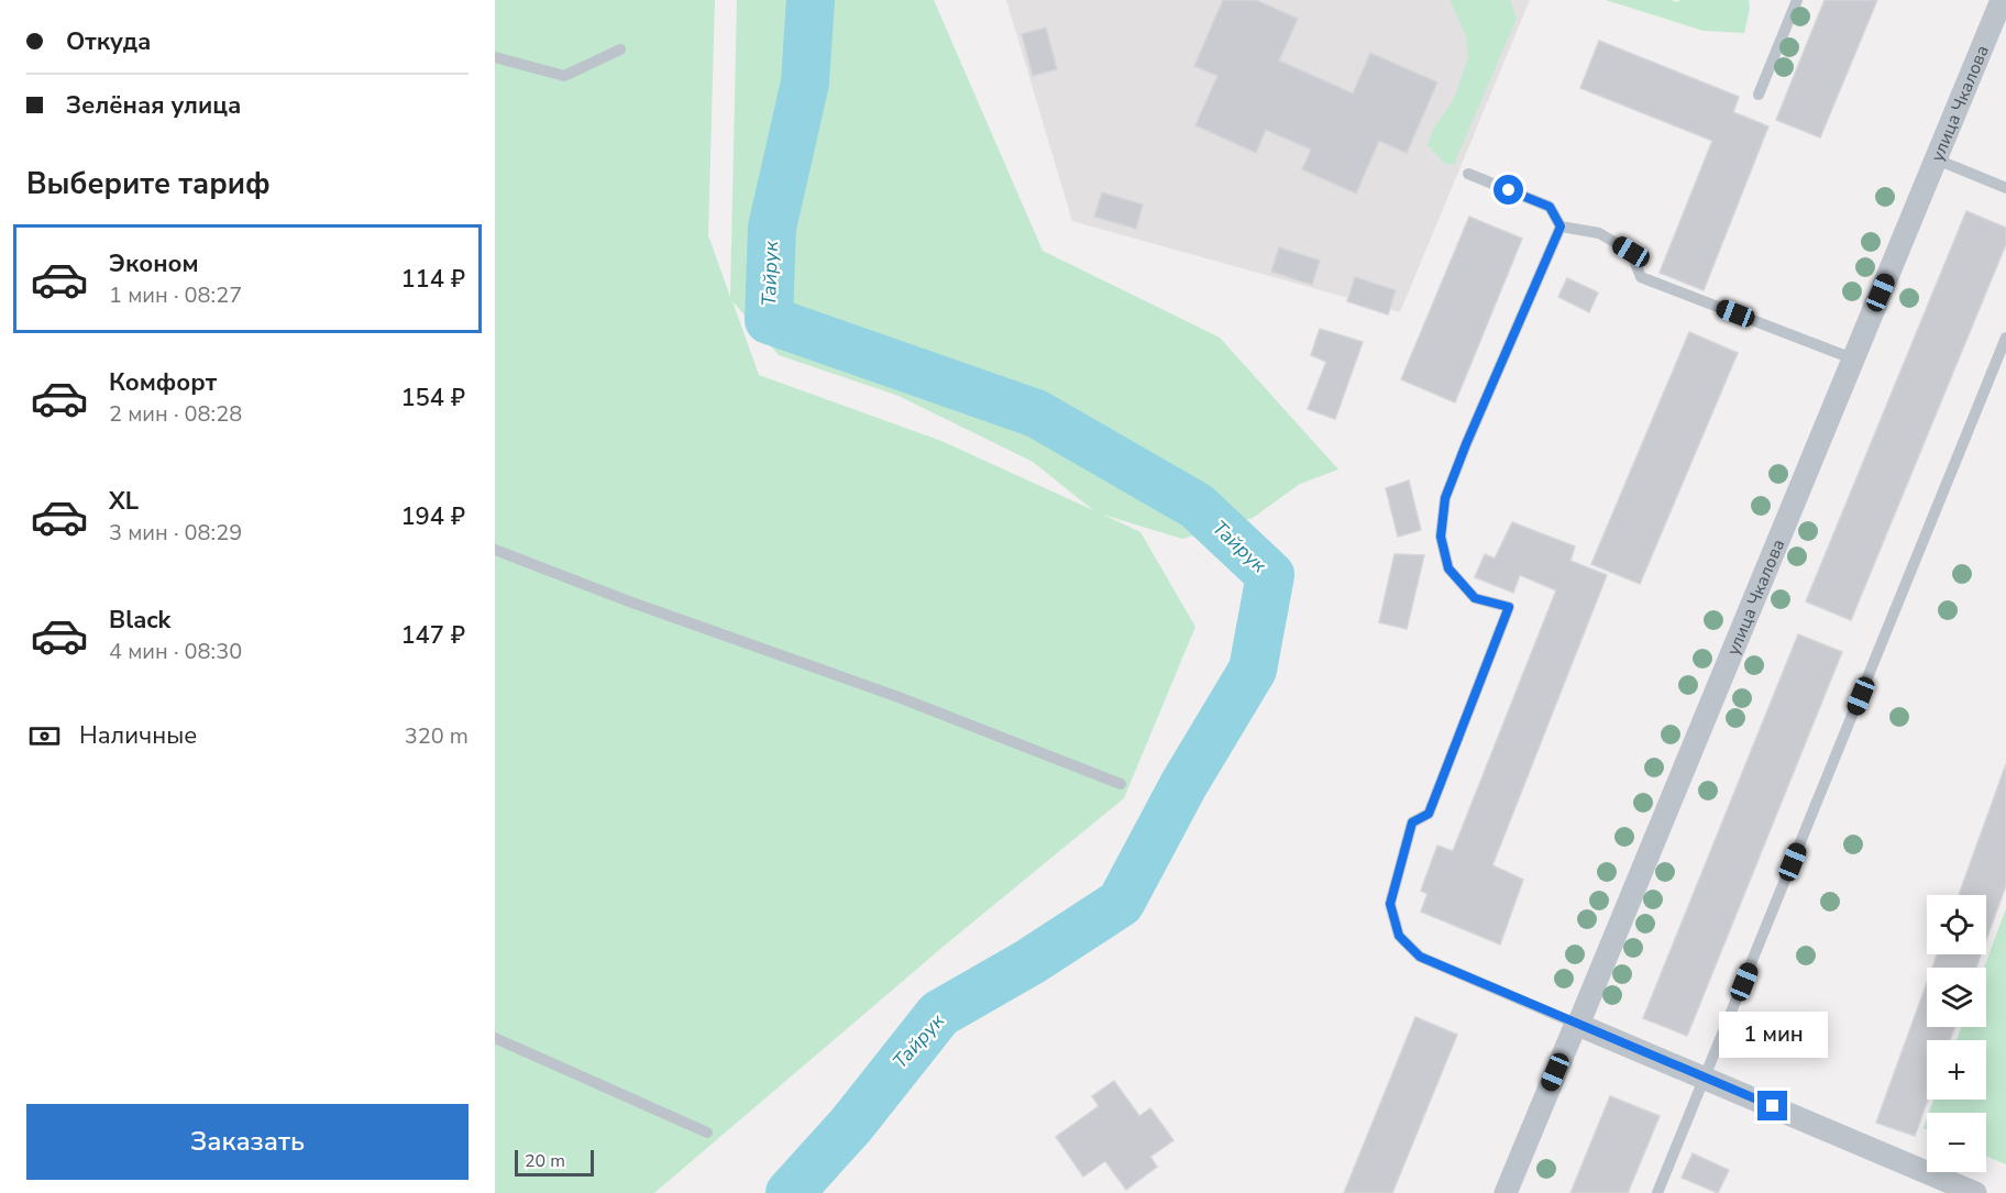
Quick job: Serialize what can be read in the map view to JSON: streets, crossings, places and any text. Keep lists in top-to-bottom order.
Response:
{
  "streets": {
    "street": ["улица Чкалова"]
  },
  "water": ["Тайрук"],
  "scale_bar": "20 m",
  "page": {
    "banner": ["Откуда", "Зелёная улица"],
    "heading": "Выберите тариф",
    "list": [
      {
        "name": "Эконом",
        "note": "1 мин · 08:27",
        "value": "114 ₽"
      },
      {
        "name": "Комфорт",
        "note": "2 мин · 08:28",
        "value": "154 ₽"
      },
      {
        "name": "XL",
        "note": "3 мин · 08:29",
        "value": "194 ₽"
      },
      {
        "name": "Black",
        "note": "4 мин · 08:30",
        "value": "147 ₽"
      }
    ],
    "pay": ["Наличные", "320 m"],
    "map_buttons": ["+", "−"],
    "bubble": "1 мин",
    "buttons": "Заказать",
    "scale": "20 m"
  }
}
